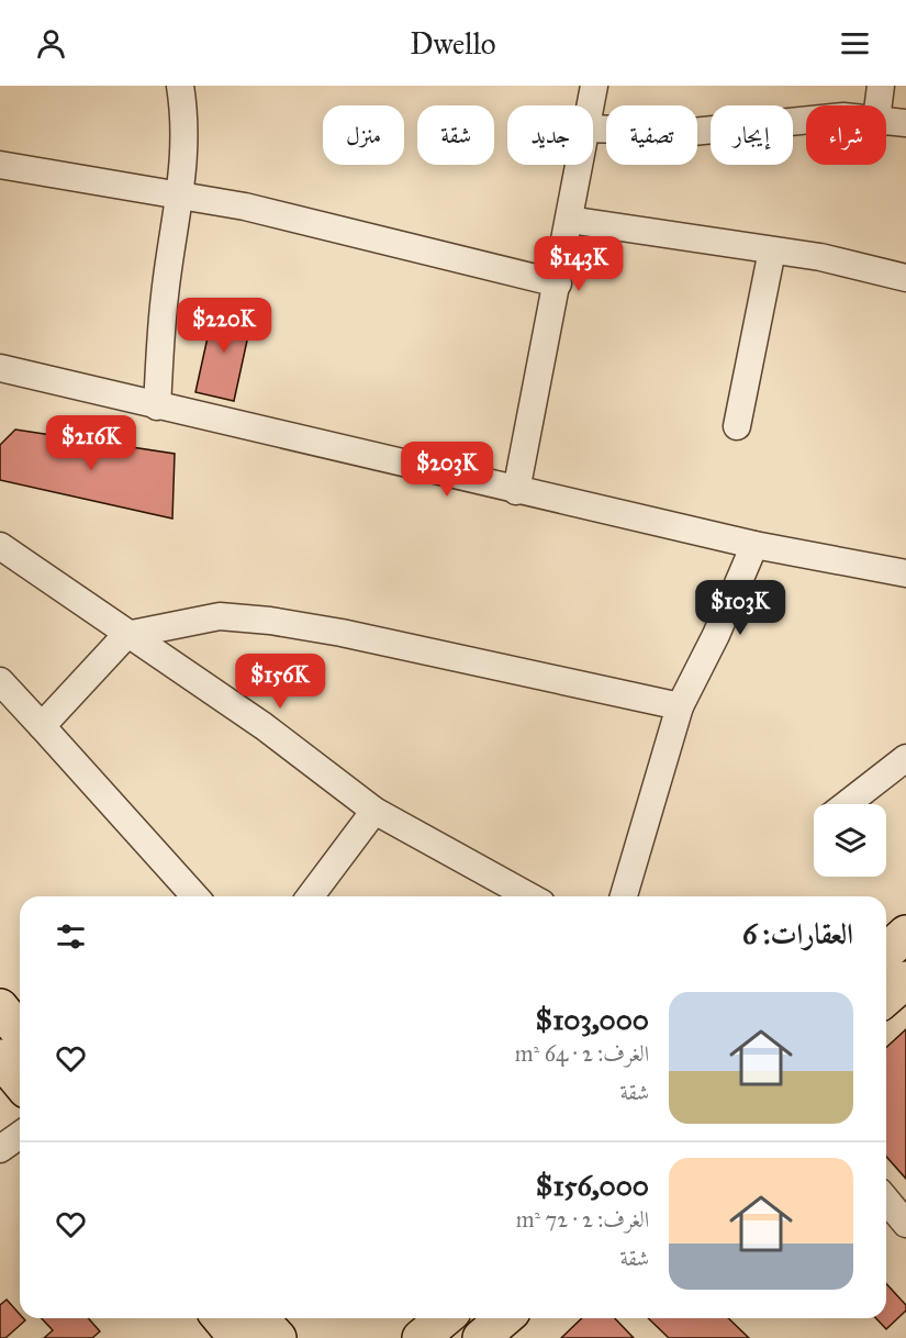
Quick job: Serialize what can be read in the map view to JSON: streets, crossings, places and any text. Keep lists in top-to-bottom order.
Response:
{
  "page": {
    "header": "Dwello",
    "chip": [
      "شراء",
      "إيجار",
      "تصفية",
      "جديد",
      "شقة",
      "منزل"
    ],
    "price": [
      "$143K",
      "$220K",
      "$216K",
      "$203K",
      "$103K",
      "$156K"
    ],
    "heading": "العقارات: 6",
    "list": [
      {
        "name": "$103,000",
        "note": "الغرف: 2 · 64 m² · شقة"
      },
      {
        "name": "$156,000",
        "note": "الغرف: 2 · 72 m² · شقة"
      }
    ]
  }
}
